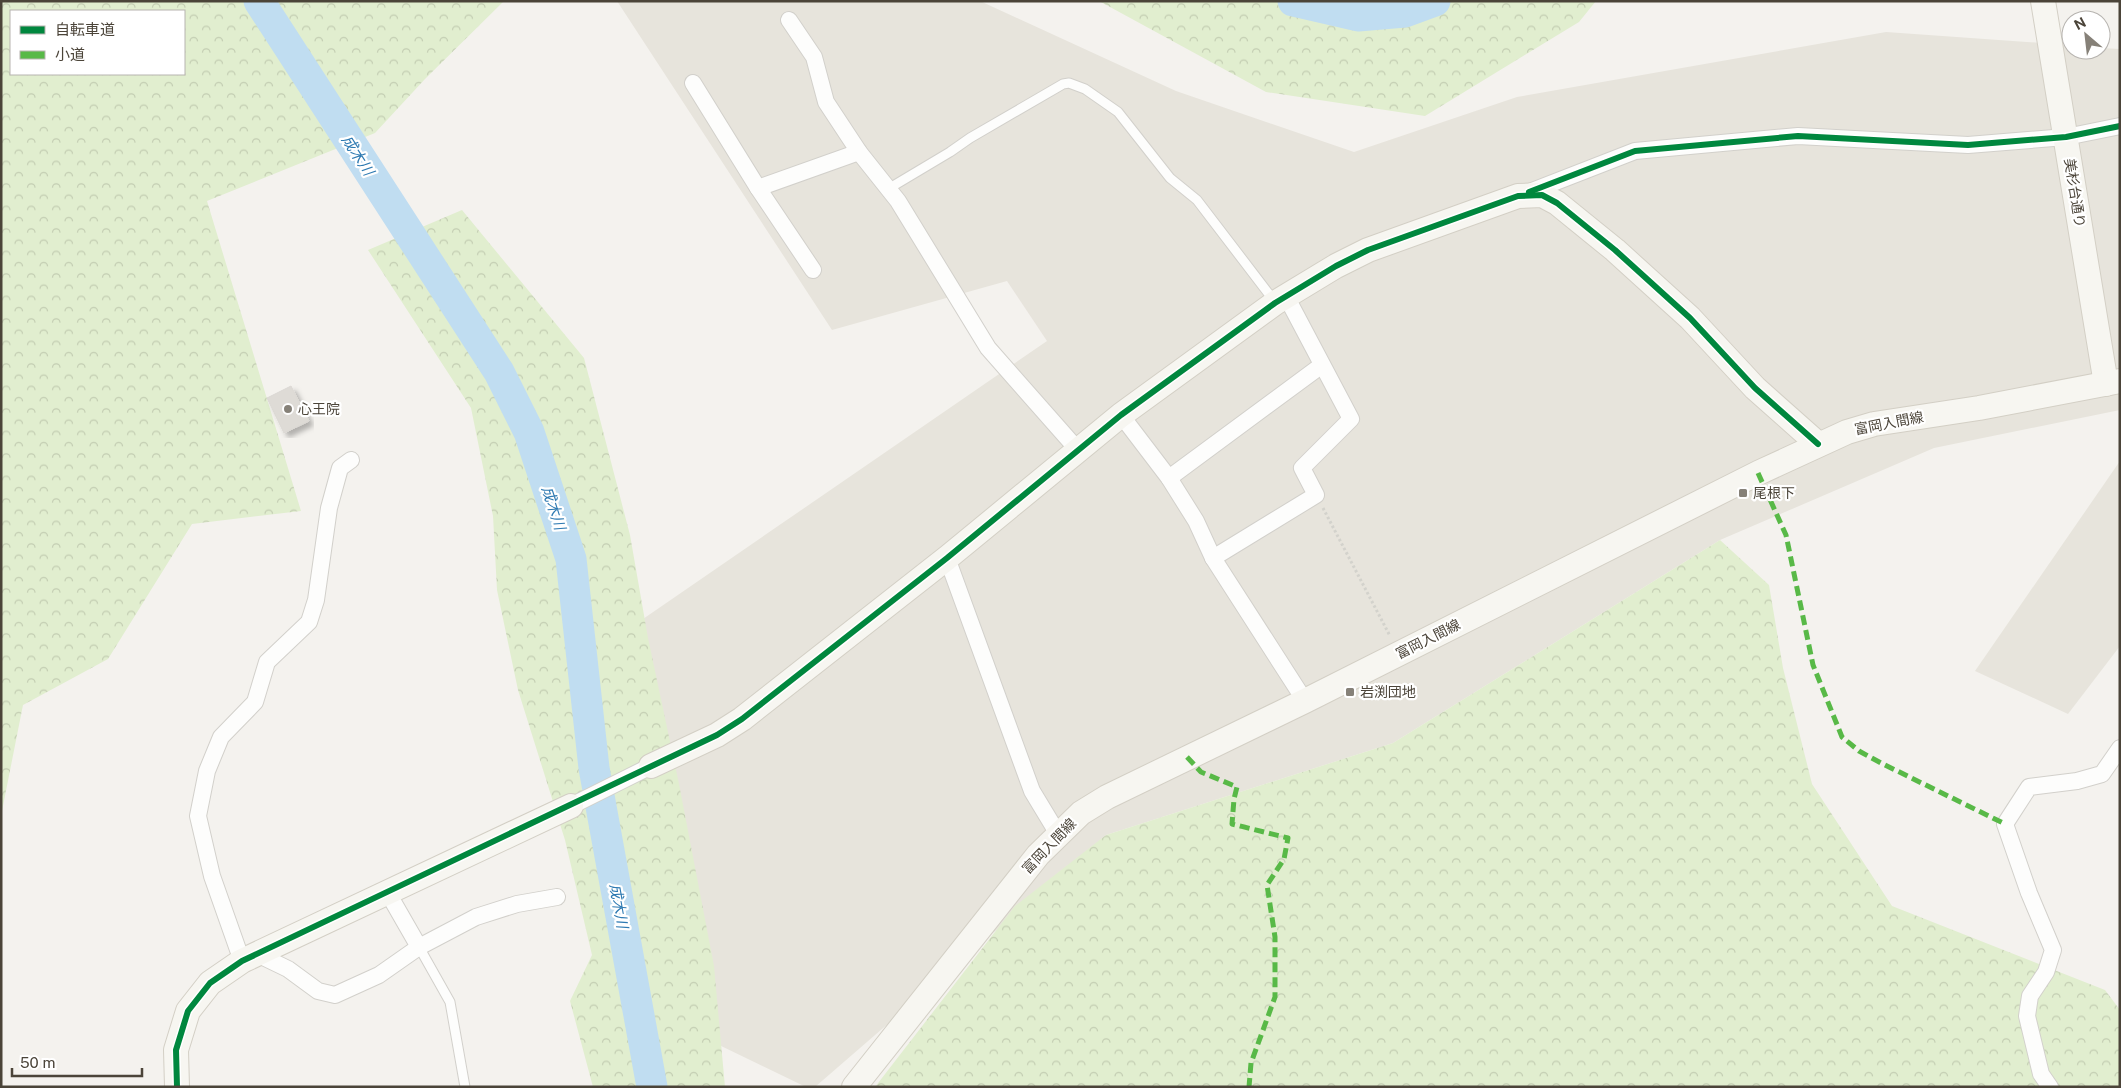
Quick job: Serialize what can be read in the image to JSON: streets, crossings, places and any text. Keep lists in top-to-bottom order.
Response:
{
  "streets": {
    "street": ["美杉台通り", "富岡入間線"]
  },
  "crossings": [
    ["美杉台通り", "富岡入間線"]
  ],
  "water": ["成木川"],
  "places": {
    "other": ["心王院"],
    "transit": ["尾根下", "岩渕団地"]
  },
  "legend": ["自転車道", "小道"],
  "scale_bar": "50 m",
  "north": "top left"
}
